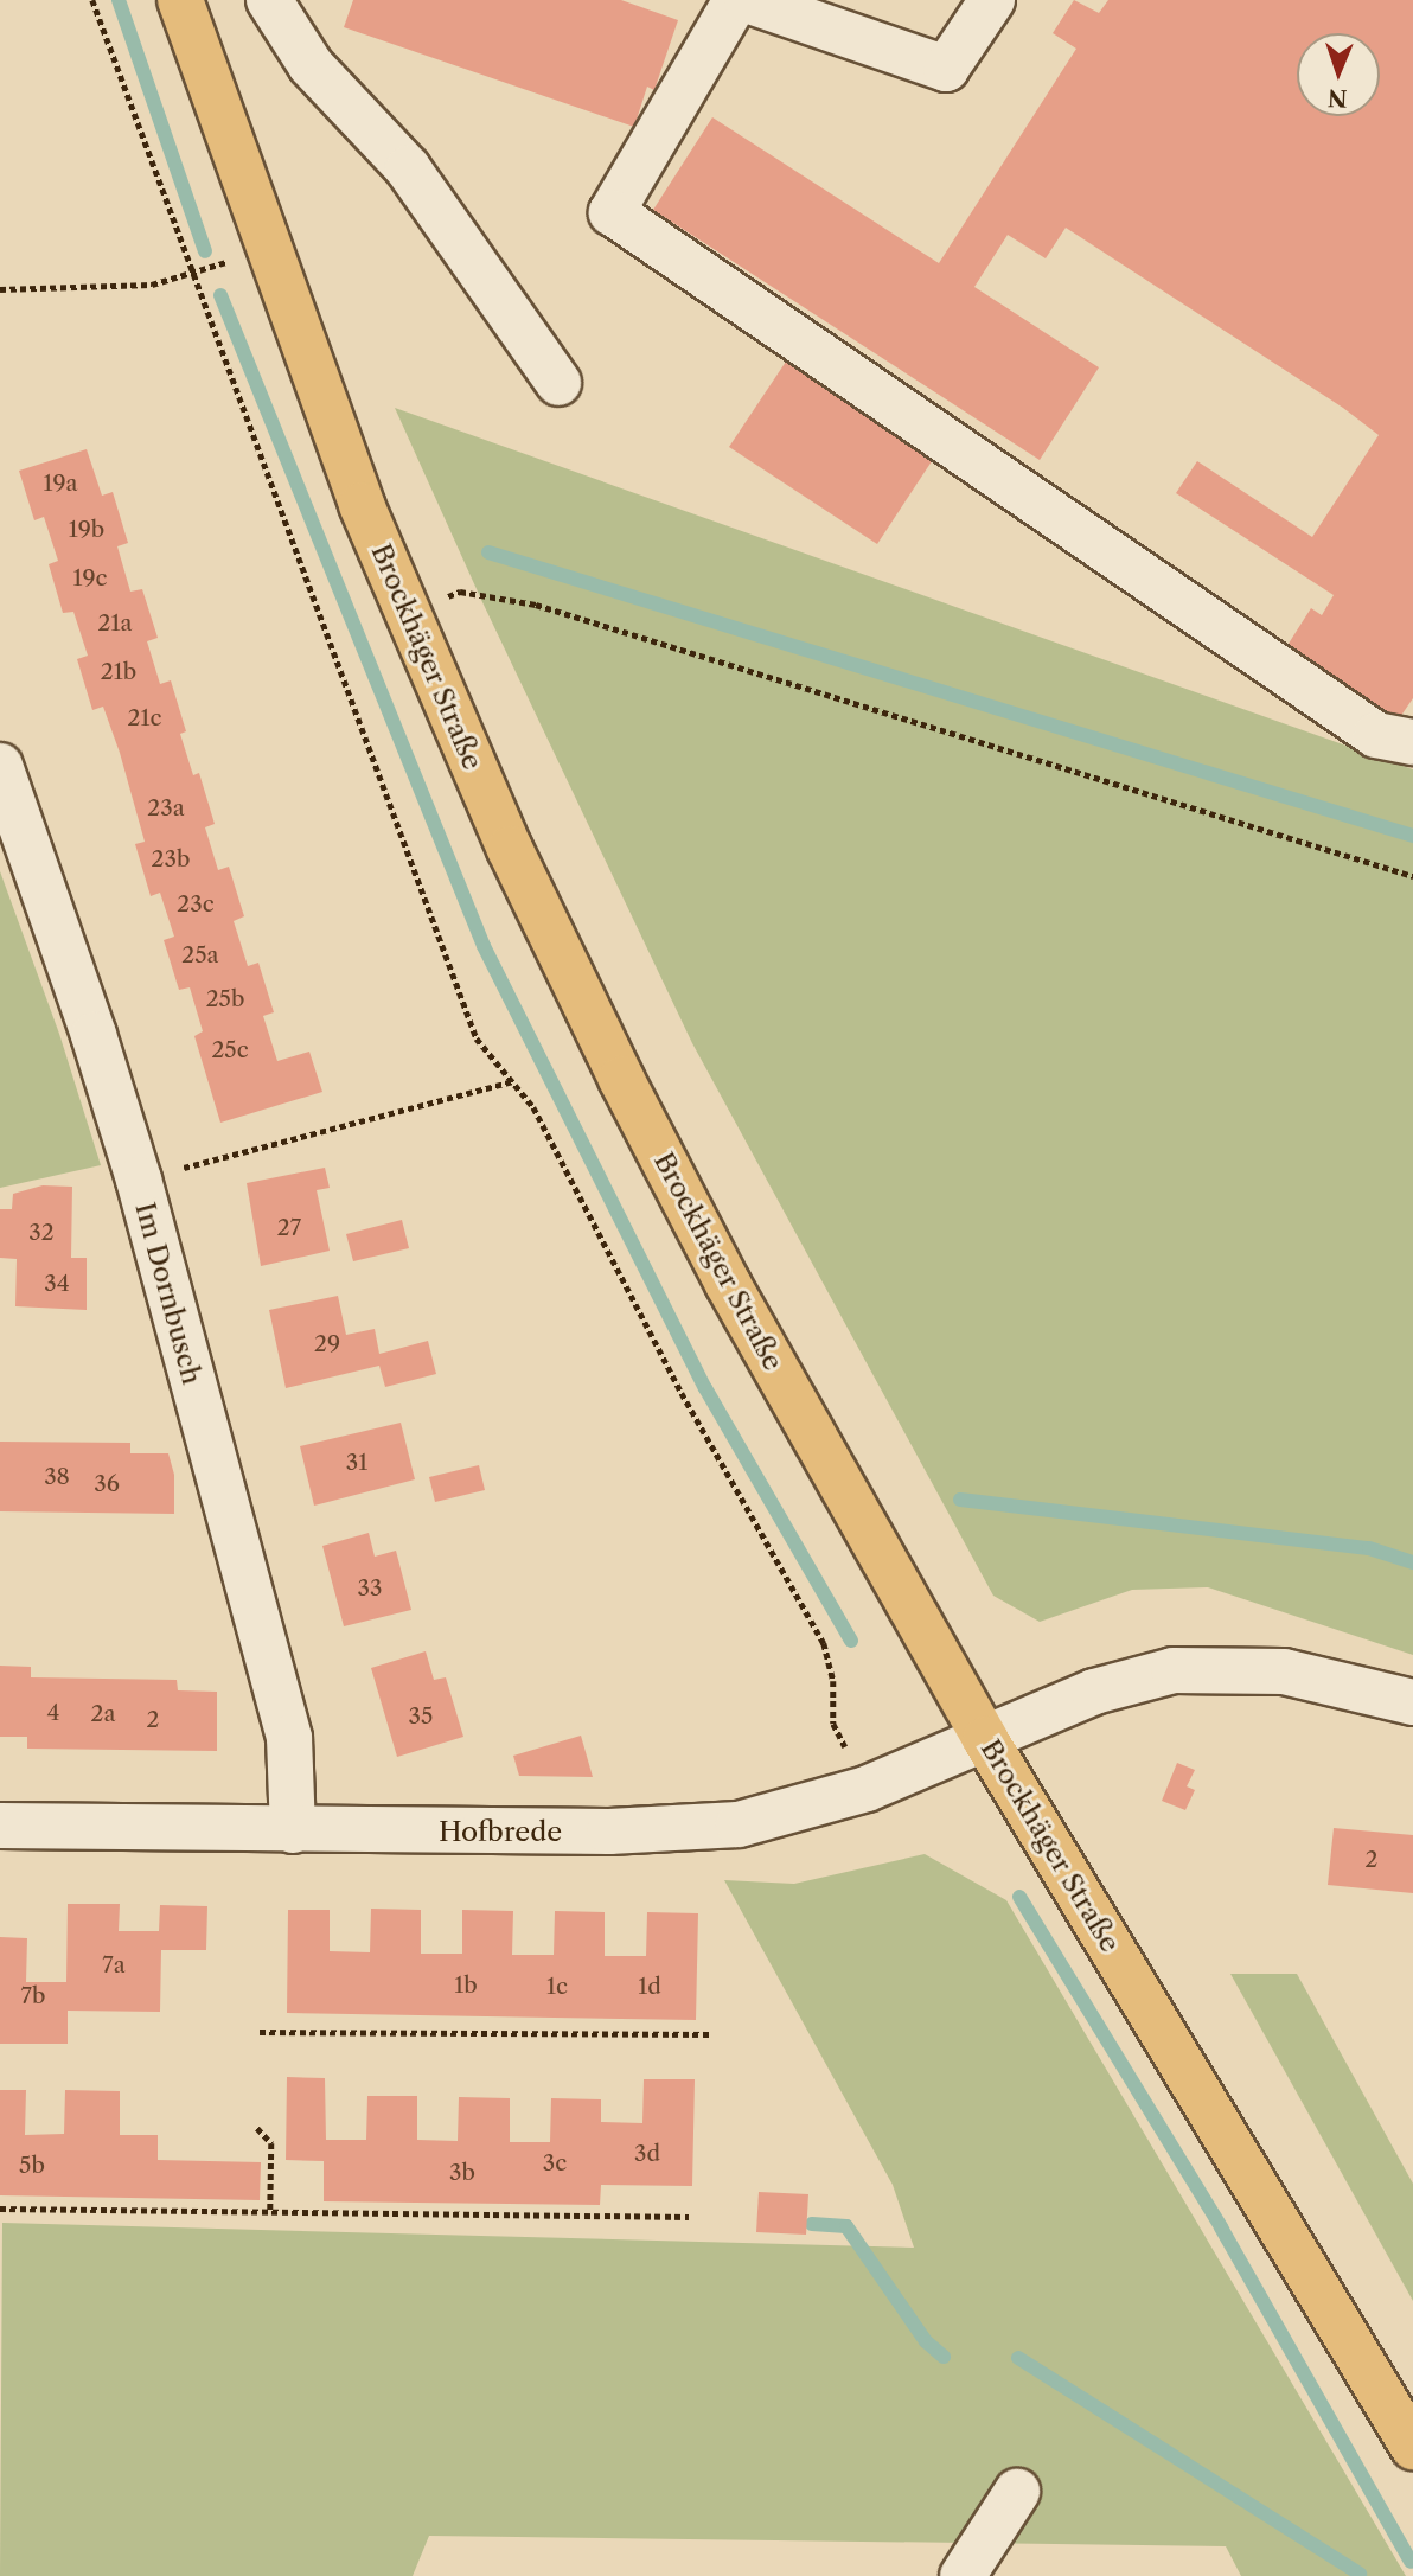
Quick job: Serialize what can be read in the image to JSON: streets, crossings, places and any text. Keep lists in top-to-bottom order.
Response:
{
  "streets": {
    "main road": ["Brockhäger Straße"],
    "street": ["Im Dornbusch", "Hofbrede"]
  },
  "crossings": [
    ["Brockhäger Straße", "Hofbrede"],
    ["Im Dornbusch", "Hofbrede"]
  ],
  "house_numbers": [
    "19a",
    "19b",
    "19c",
    "21a",
    "21b",
    "21c",
    "23a",
    "23b",
    "23c",
    "25a",
    "25b",
    "25c",
    "27",
    "32",
    "34",
    "29",
    "31",
    "38",
    "36",
    "33",
    "4",
    "2a",
    "35",
    "2",
    "2",
    "7a",
    "1b",
    "1c",
    "1d",
    "7b",
    "3d",
    "3c",
    "5b",
    "3b"
  ],
  "north": "bottom"
}
